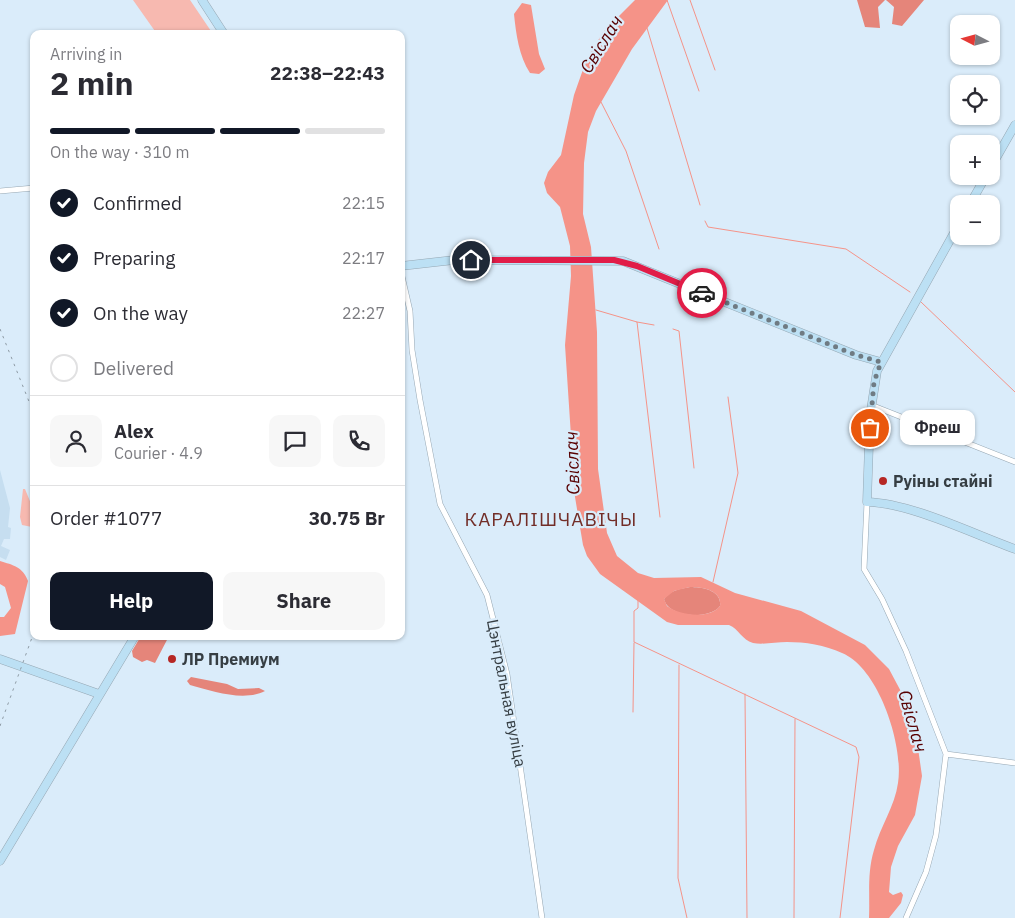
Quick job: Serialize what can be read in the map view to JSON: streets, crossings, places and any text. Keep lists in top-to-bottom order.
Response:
{
  "streets": {
    "street": ["Цэнтральная вуліца"]
  },
  "districts": ["КАРАЛІШЧАВІЧЫ"],
  "water": ["Свіслач"],
  "places": ["Фреш", "Руіны стайні", "ЛР Премиум"],
  "north": "left",
  "page": {
    "map_buttons": ["+", "−"],
    "heading": ["2 min", "Arriving in", "22:38–22:43"],
    "panel": [
      "Alex",
      "Courier · 4.9",
      "Order #1077",
      "30.75 Br"
    ],
    "bar": "On the way · 310 m",
    "list": [
      ["Confirmed", "22:15"],
      ["Preparing", "22:17"],
      ["On the way", "22:27"],
      "Delivered"
    ],
    "bubble": "Фреш",
    "buttons": ["Help", "Share"]
  }
}
